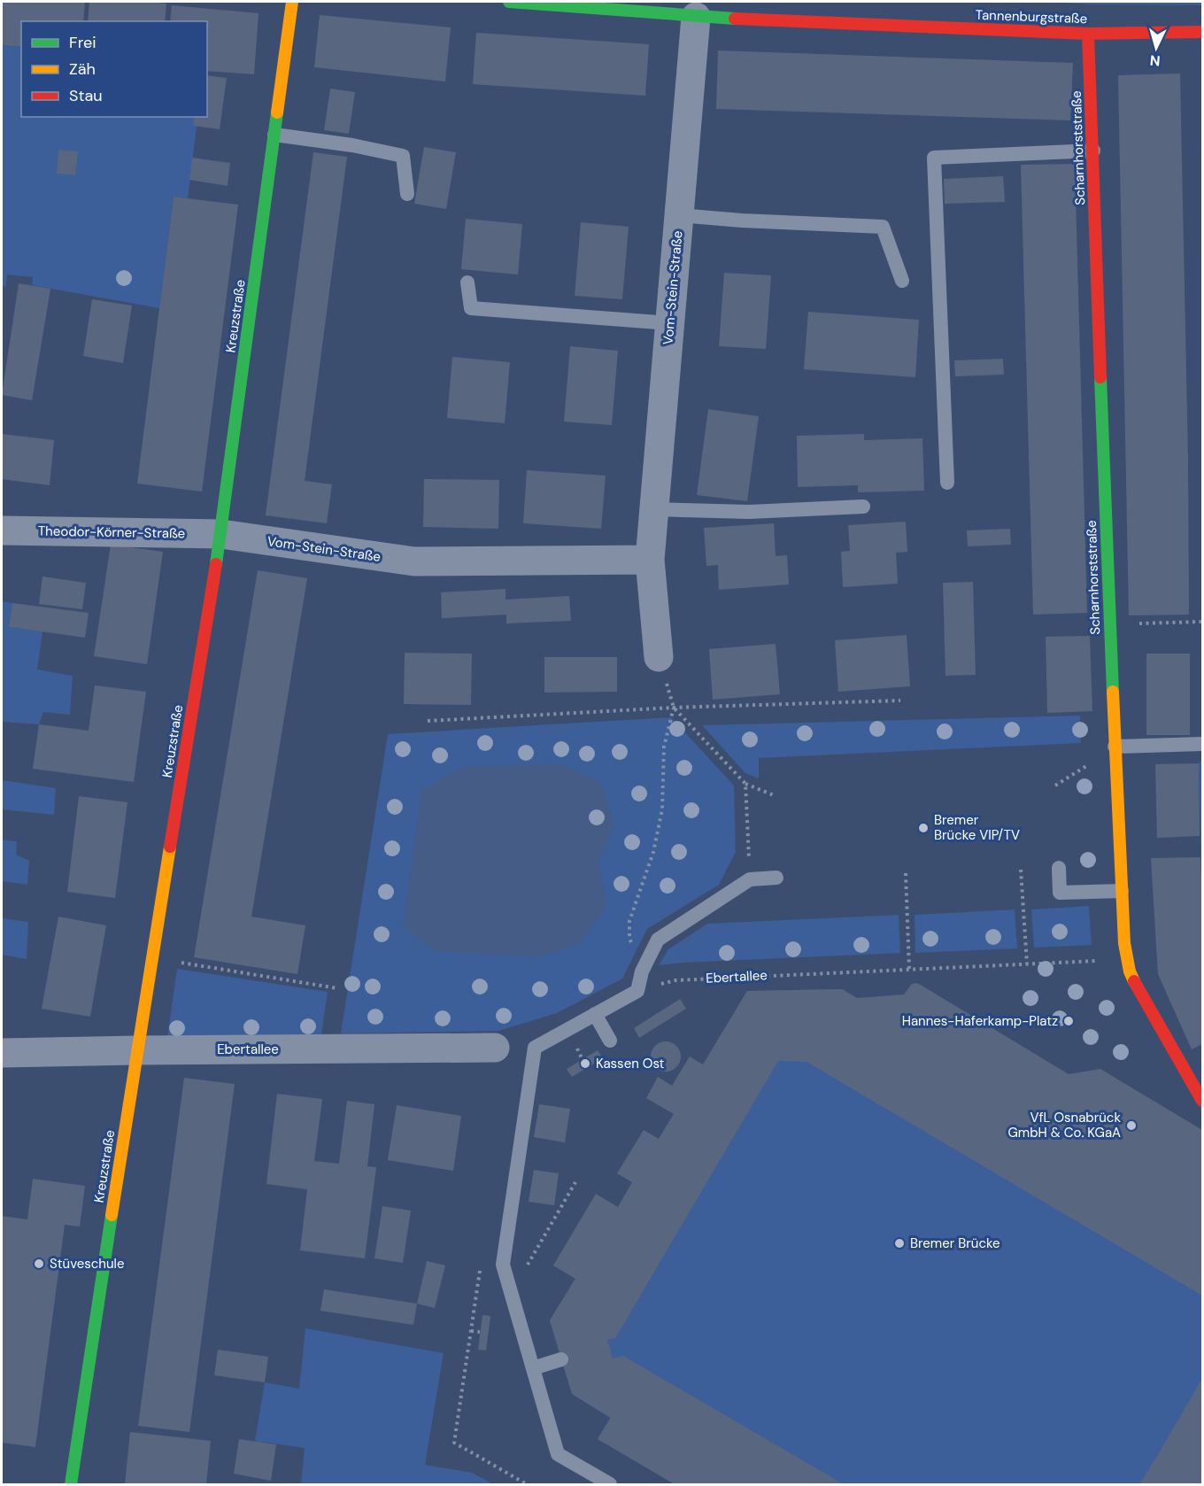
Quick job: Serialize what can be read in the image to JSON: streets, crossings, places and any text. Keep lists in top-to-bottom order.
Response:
{
  "streets": {
    "street": [
      "Tannenburgstraße",
      "Scharnhorststraße",
      "Vom-Stein-Straße",
      "Kreuzstraße",
      "Theodor-Körner-Straße",
      "Ebertallee"
    ]
  },
  "crossings": [
    ["Tannenburgstraße", "Scharnhorststraße"],
    ["Tannenburgstraße", "Vom-Stein-Straße"],
    ["Vom-Stein-Straße", "Kreuzstraße"],
    ["Vom-Stein-Straße", "Theodor-Körner-Straße"],
    ["Kreuzstraße", "Theodor-Körner-Straße"],
    ["Kreuzstraße", "Ebertallee"]
  ],
  "places": [
    "Bremer Brücke VIP/TV",
    "Hannes-Haferkamp-Platz",
    "Kassen Ost",
    "VfL Osnabrück GmbH & Co. KGaA",
    "Bremer Brücke",
    "Stüveschule"
  ],
  "legend": ["Frei", "Zäh", "Stau"],
  "north": "bottom"
}
